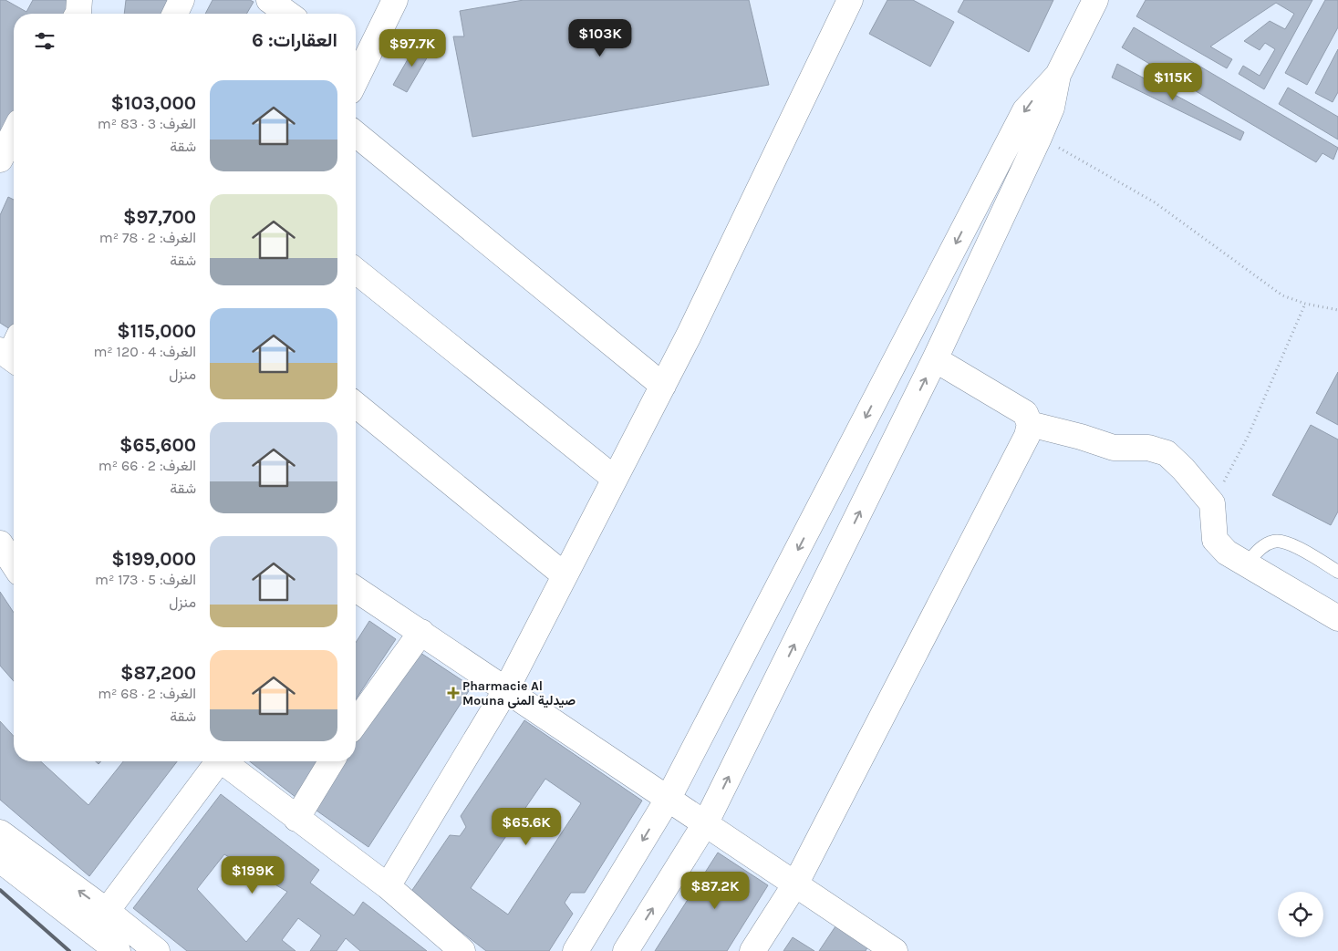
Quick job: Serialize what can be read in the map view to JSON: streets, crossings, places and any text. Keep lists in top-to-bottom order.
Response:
{
  "places": {
    "health": ["Pharmacie Al Mouna صيدلية المنى"]
  },
  "page": {
    "heading": "العقارات: 6",
    "price": [
      "$103K",
      "$97.7K",
      "$115K",
      "$65.6K",
      "$199K",
      "$87.2K"
    ],
    "list": [
      {
        "name": "$103,000",
        "note": "الغرف: 3 · 83 m² · شقة"
      },
      {
        "name": "$97,700",
        "note": "الغرف: 2 · 78 m² · شقة"
      },
      {
        "name": "$115,000",
        "note": "الغرف: 4 · 120 m² · منزل"
      },
      {
        "name": "$65,600",
        "note": "الغرف: 2 · 66 m² · شقة"
      },
      {
        "name": "$199,000",
        "note": "الغرف: 5 · 173 m² · منزل"
      },
      {
        "name": "$87,200",
        "note": "الغرف: 2 · 68 m² · شقة"
      }
    ]
  }
}
